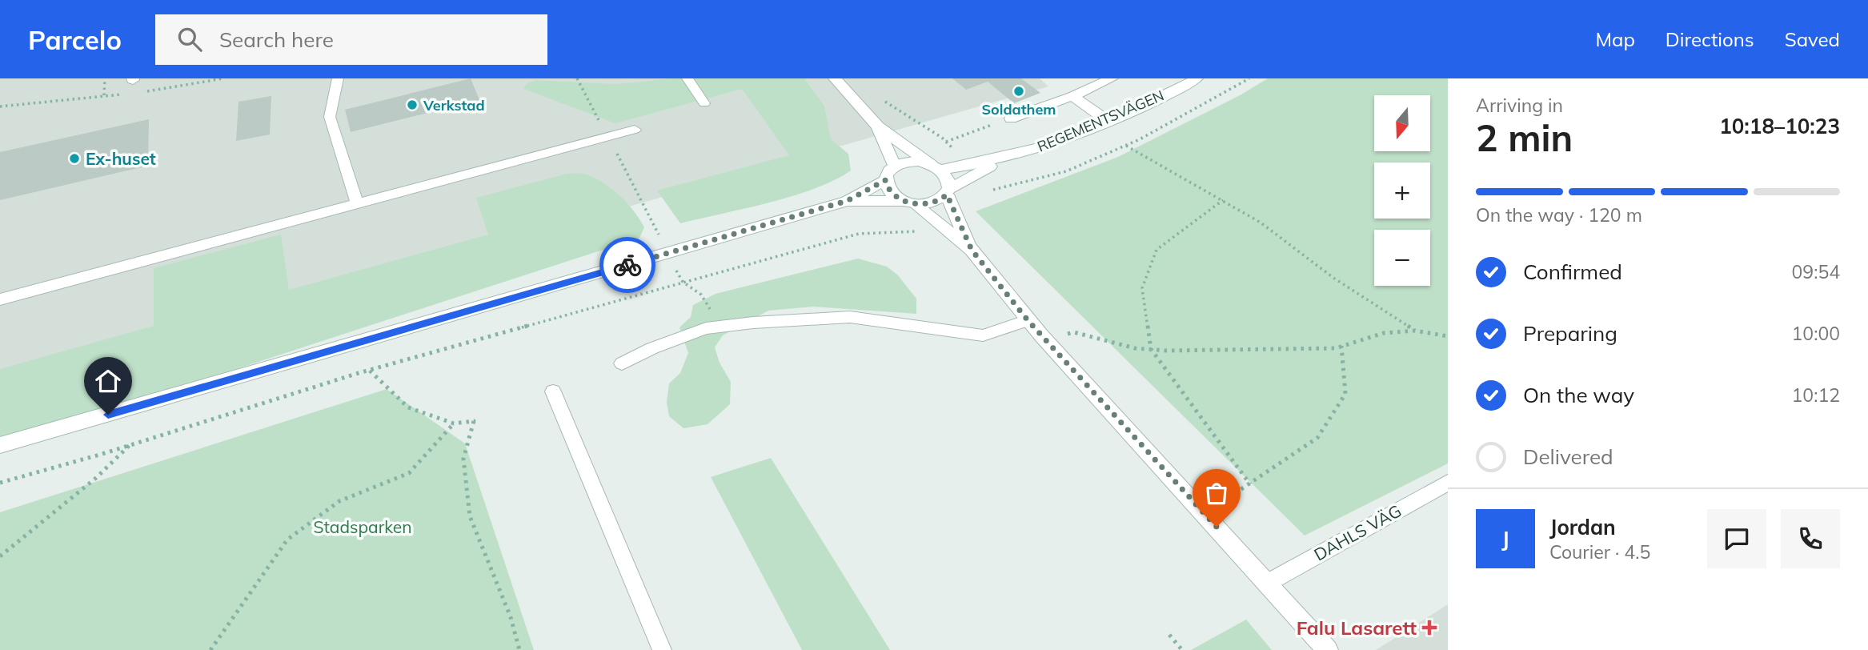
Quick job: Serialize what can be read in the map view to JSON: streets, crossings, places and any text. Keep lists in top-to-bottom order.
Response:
{
  "streets": {
    "main road": ["REGEMENTSVÄGEN"],
    "lane": ["DAHLS VÄG"]
  },
  "parks": ["Stadsparken"],
  "places": {
    "other": ["Soldathem", "Verkstad", "Ex-huset"],
    "health": ["Falu Lasarett"]
  },
  "north": "bottom",
  "page": {
    "header": "Parcelo",
    "search": "Search here",
    "nav": ["Map", "Directions", "Saved"],
    "heading": ["2 min", "Arriving in", "10:18–10:23"],
    "panel": ["Jordan", "Courier · 4.5"],
    "map_buttons": ["+", "−"],
    "bar": "On the way · 120 m",
    "list": [
      ["Confirmed", "09:54"],
      ["Preparing", "10:00"],
      ["On the way", "10:12"],
      "Delivered"
    ],
    "round": "J"
  }
}
